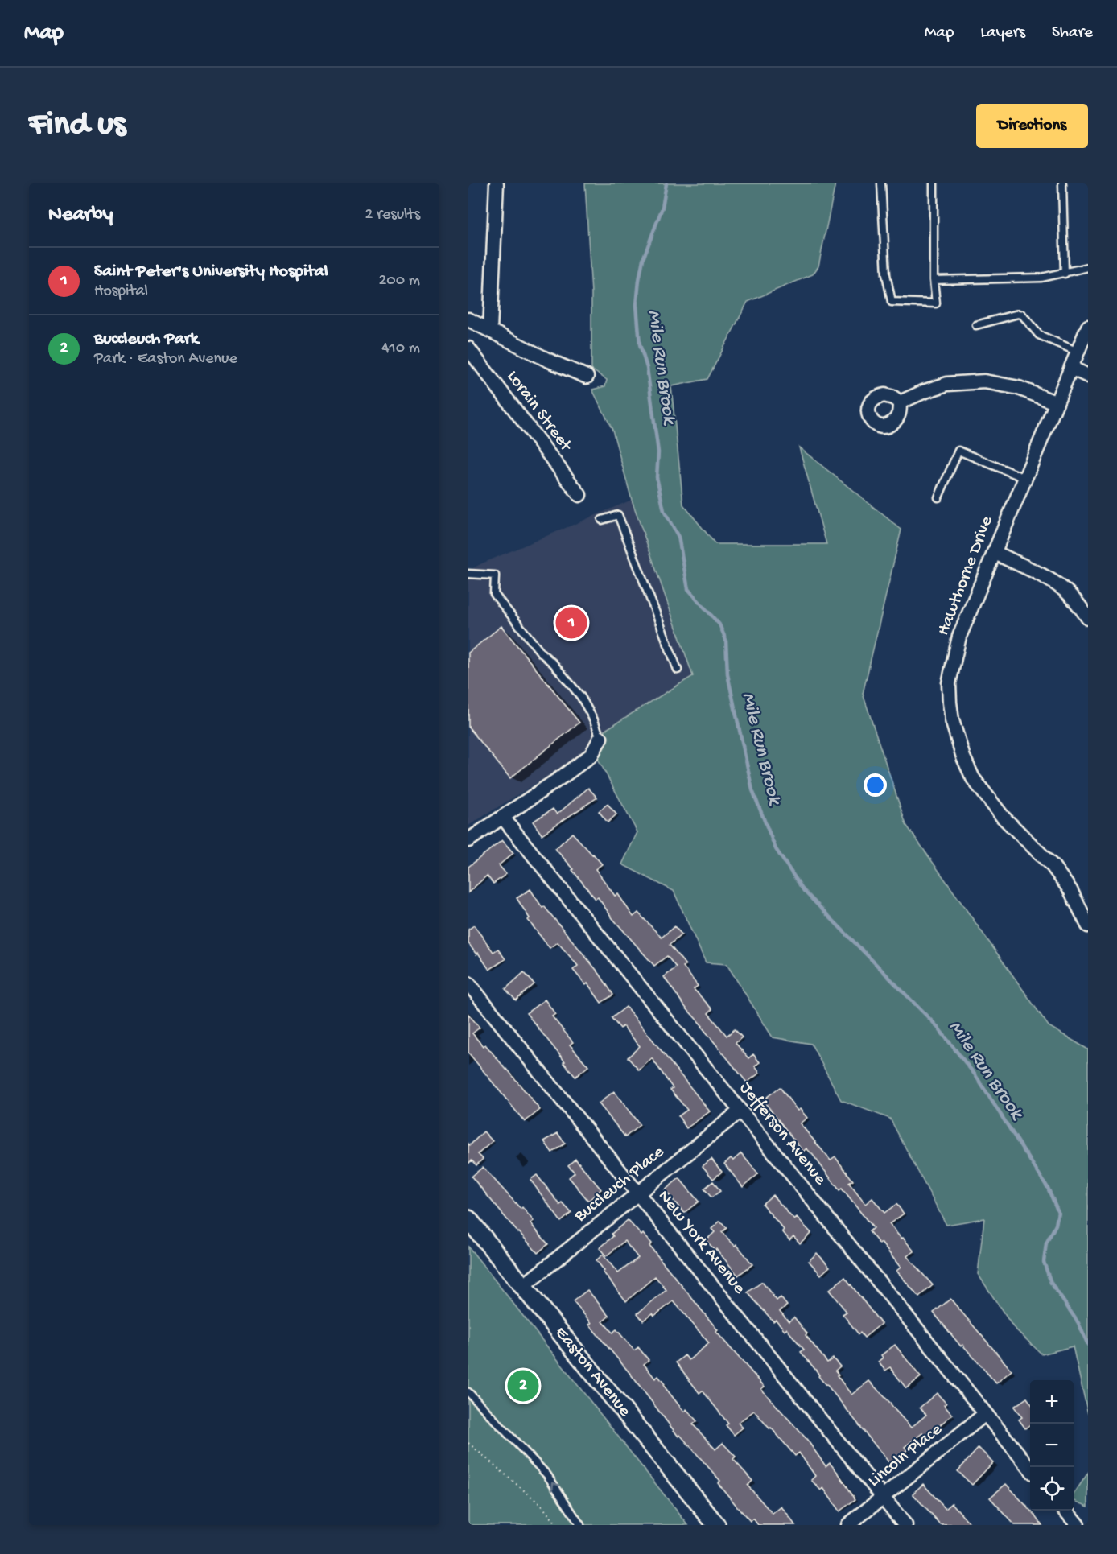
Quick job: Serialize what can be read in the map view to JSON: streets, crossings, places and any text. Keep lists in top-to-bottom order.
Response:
{
  "streets": {
    "street": [
      "Lorain Street",
      "Hawthorne Drive",
      "Jefferson Avenue",
      "Buccleuch Place",
      "New York Avenue",
      "Easton Avenue",
      "Lincoln Place"
    ]
  },
  "crossings": [
    ["Jefferson Avenue", "Buccleuch Place"],
    ["Jefferson Avenue", "Lincoln Place"],
    ["Buccleuch Place", "New York Avenue"],
    ["Buccleuch Place", "Easton Avenue"],
    ["New York Avenue", "Lincoln Place"]
  ],
  "water": ["Mile Run Brook"],
  "page": {
    "header": "Map",
    "nav": ["Map", "Layers", "Share"],
    "buttons": "Directions",
    "title": "Find us",
    "heading": ["Nearby", "2 results"],
    "list": [
      {
        "mark": "1",
        "name": "Saint Peter's University Hospital",
        "note": "Hospital",
        "value": "200 m"
      },
      {
        "mark": "2",
        "name": "Buccleuch Park",
        "note": "Park · Easton Avenue",
        "value": "410 m"
      }
    ],
    "pins": ["1", "2"],
    "map_buttons": ["+", "−"]
  }
}
